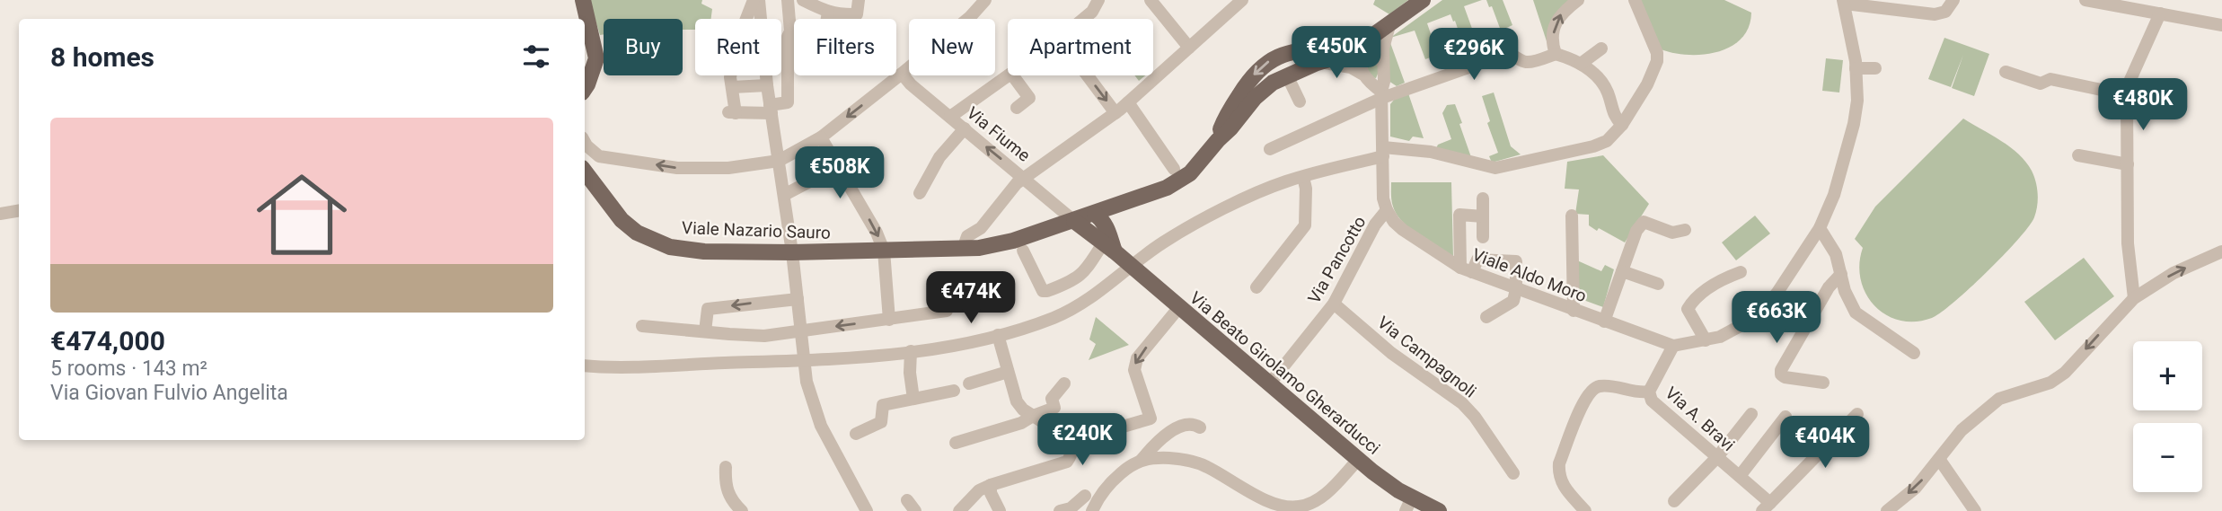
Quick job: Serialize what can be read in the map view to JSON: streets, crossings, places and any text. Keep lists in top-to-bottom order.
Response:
{
  "streets": {
    "main road": ["Viale Nazario Sauro", "Via Beato Girolamo Gherarducci"],
    "street": [
      "Via Fiume",
      "Via Pancotto",
      "Viale Aldo Moro",
      "Via Campagnoli",
      "Via A. Bravi"
    ]
  },
  "crossings": [
    ["Via Fiume", "Viale Nazario Sauro"],
    ["Via Pancotto", "Viale Aldo Moro"],
    ["Via Pancotto", "Via Campagnoli"],
    ["Via Pancotto", "Via Beato Girolamo Gherarducci"],
    ["Viale Aldo Moro", "Via A. Bravi"]
  ],
  "page": {
    "chip": [
      "Buy",
      "Rent",
      "Filters",
      "New",
      "Apartment"
    ],
    "heading": "8 homes",
    "price": [
      "€450K",
      "€296K",
      "€480K",
      "€508K",
      "€474K",
      "€663K",
      "€240K",
      "€404K"
    ],
    "list": [
      {
        "name": "€474,000",
        "note": "5 rooms · 143 m² · Via Giovan Fulvio Angelita"
      }
    ],
    "map_buttons": ["+", "−"]
  }
}
